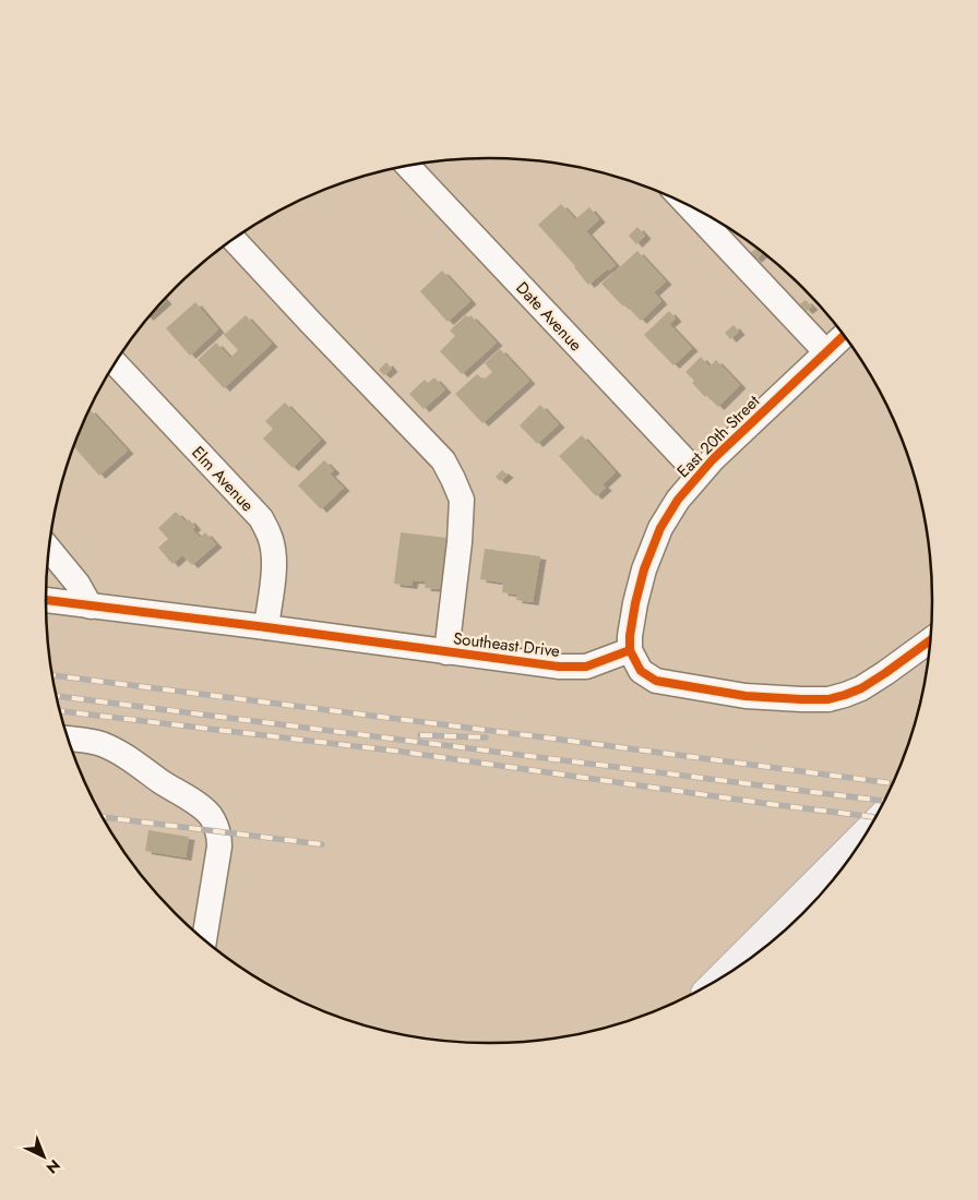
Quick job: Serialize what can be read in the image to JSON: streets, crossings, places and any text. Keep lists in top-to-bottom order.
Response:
{
  "streets": {
    "street": [
      "Date Avenue",
      "East 20th Street",
      "Elm Avenue",
      "Southeast Drive"
    ]
  },
  "crossings": [
    ["Date Avenue", "East 20th Street"],
    ["East 20th Street", "Southeast Drive"],
    ["Elm Avenue", "Southeast Drive"]
  ],
  "north": "bottom right"
}
